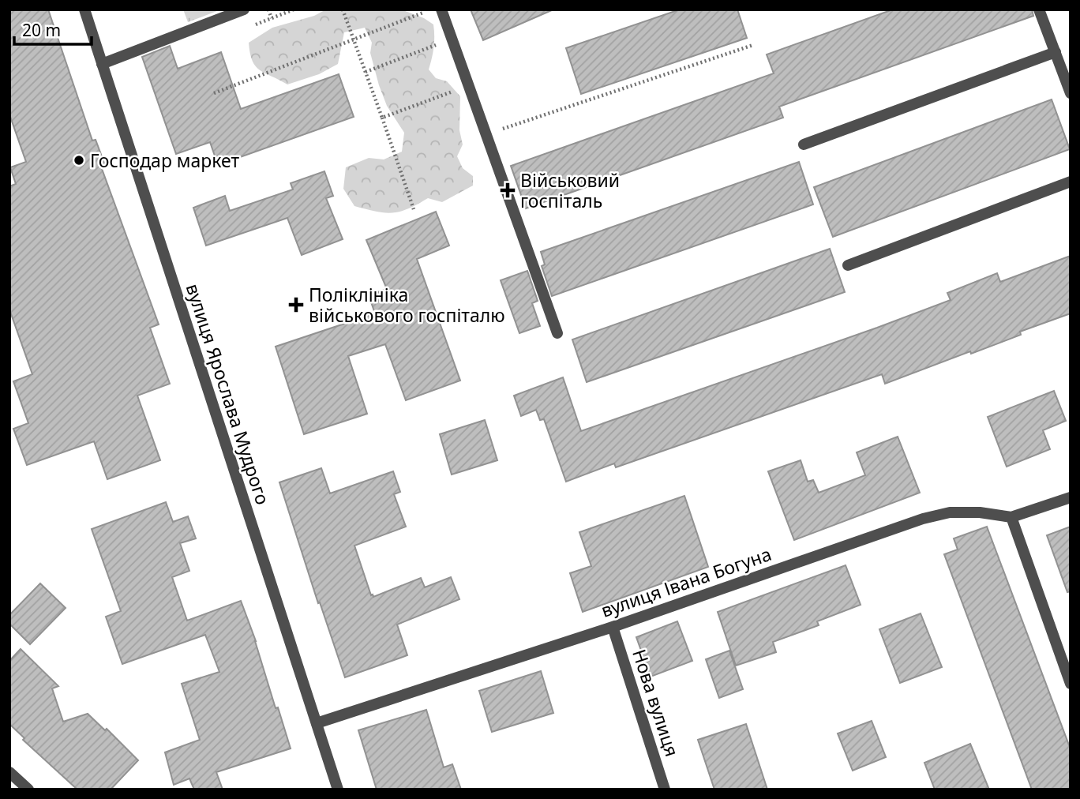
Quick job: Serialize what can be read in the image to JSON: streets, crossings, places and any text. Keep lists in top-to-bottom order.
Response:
{
  "streets": {
    "street": ["вулиця Ярослава Мудрого", "вулиця Івана Богуна", "Нова вулиця"]
  },
  "crossings": [
    ["вулиця Ярослава Мудрого", "вулиця Івана Богуна"],
    ["вулиця Івана Богуна", "Нова вулиця"]
  ],
  "places": {
    "other": ["Господар маркет"],
    "health": ["Військовий госпіталь", "Поліклініка військового госпіталю"]
  },
  "scale_bar": "20 m"
}
